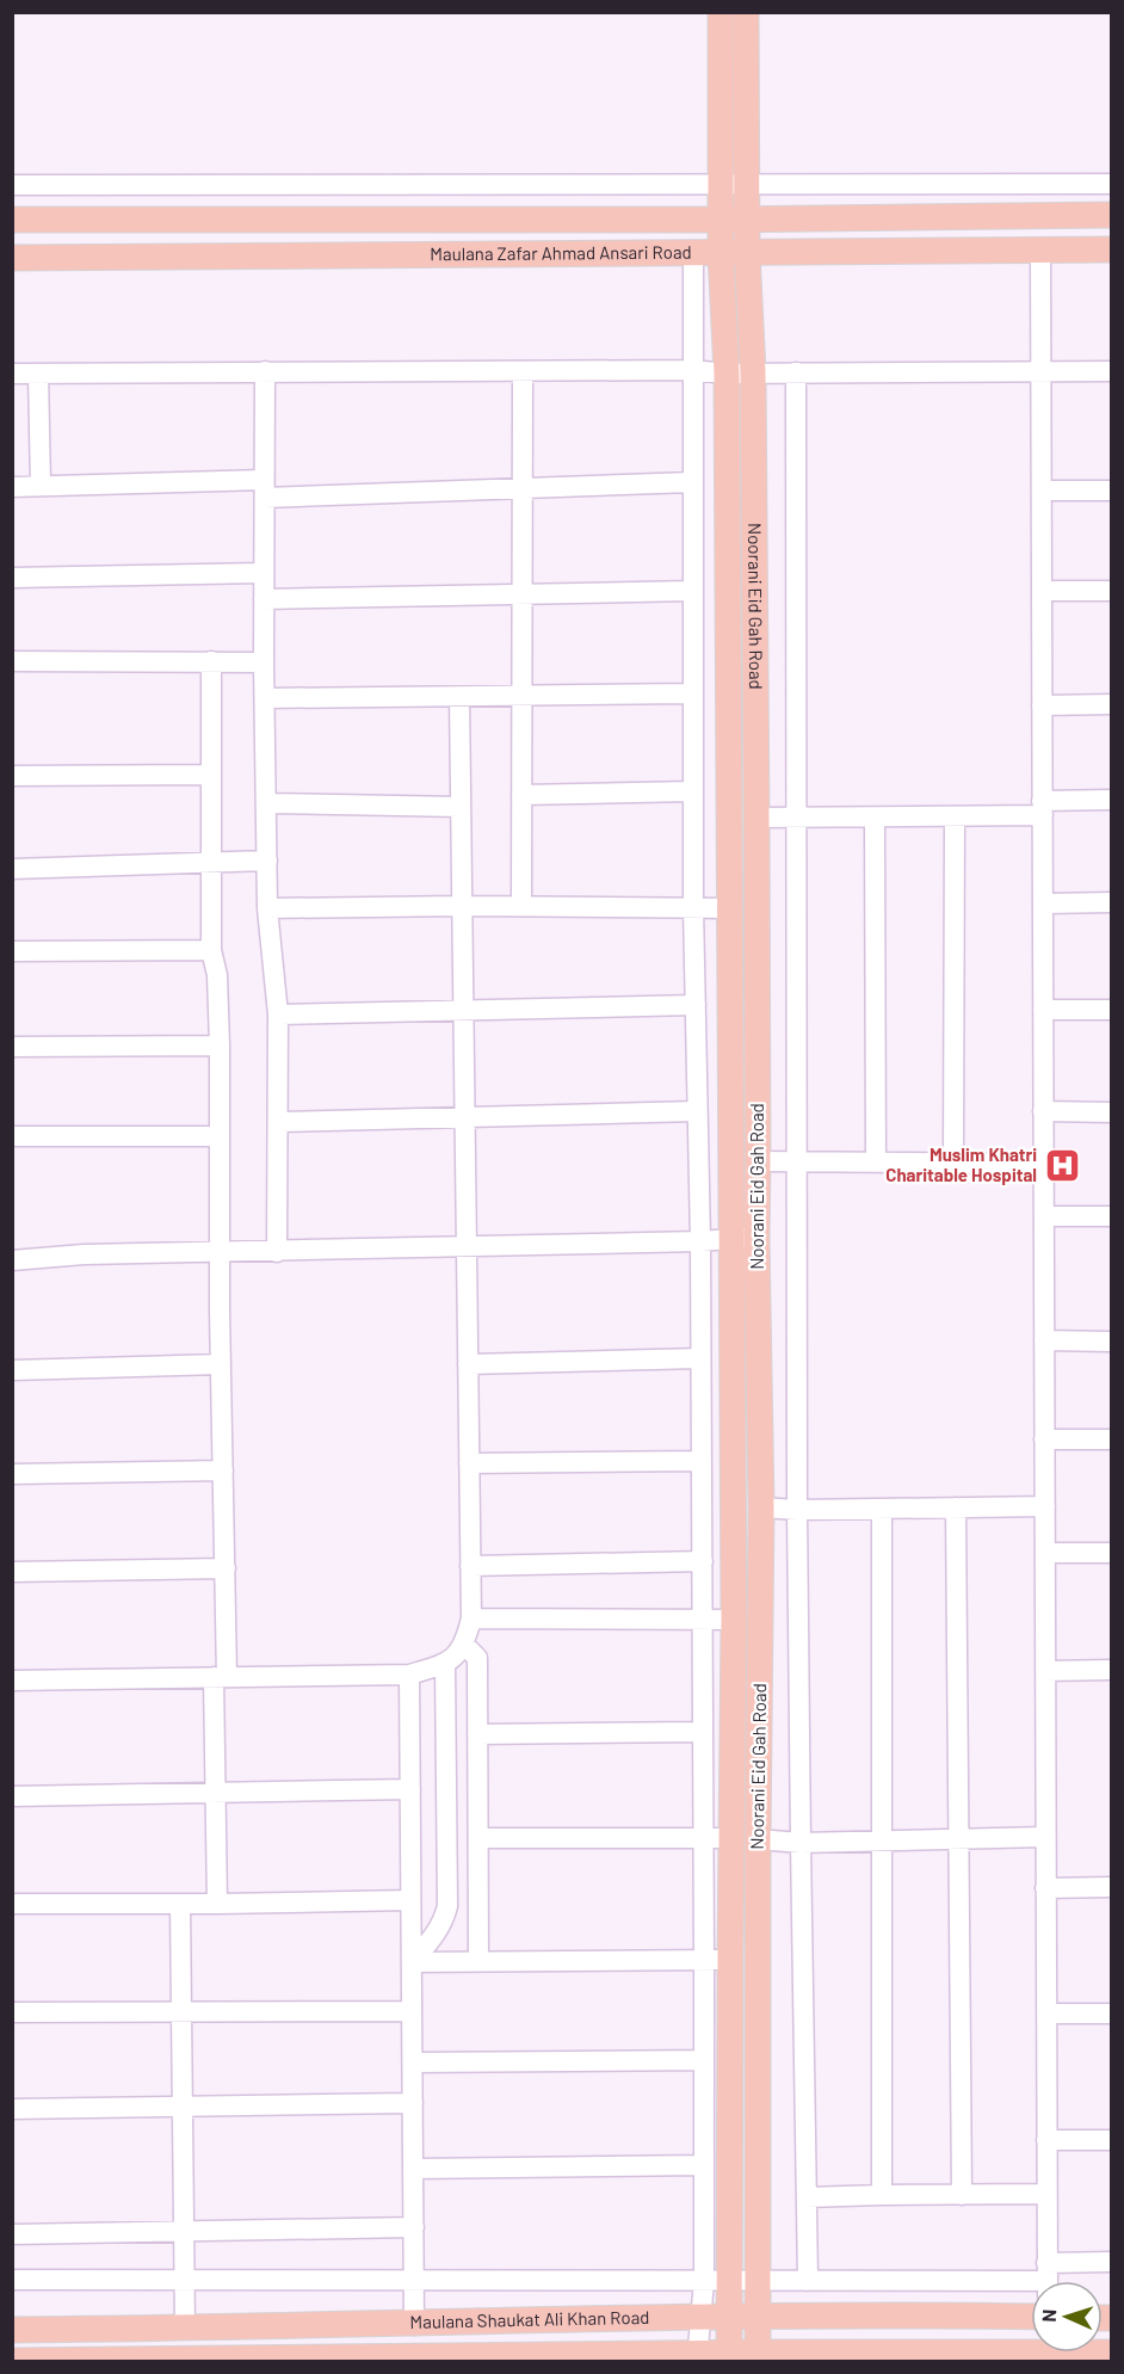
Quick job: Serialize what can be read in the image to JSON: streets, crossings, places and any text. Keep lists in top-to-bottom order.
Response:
{
  "streets": {
    "main road": ["Maulana Zafar Ahmad Ansari Road", "Noorani Eid Gah Road", "Maulana Shaukat Ali Khan Road"]
  },
  "crossings": [
    ["Maulana Zafar Ahmad Ansari Road", "Noorani Eid Gah Road"],
    ["Noorani Eid Gah Road", "Maulana Shaukat Ali Khan Road"]
  ],
  "places": {
    "hospital": ["Muslim Khatri Charitable Hospital"]
  },
  "north": "left"
}
